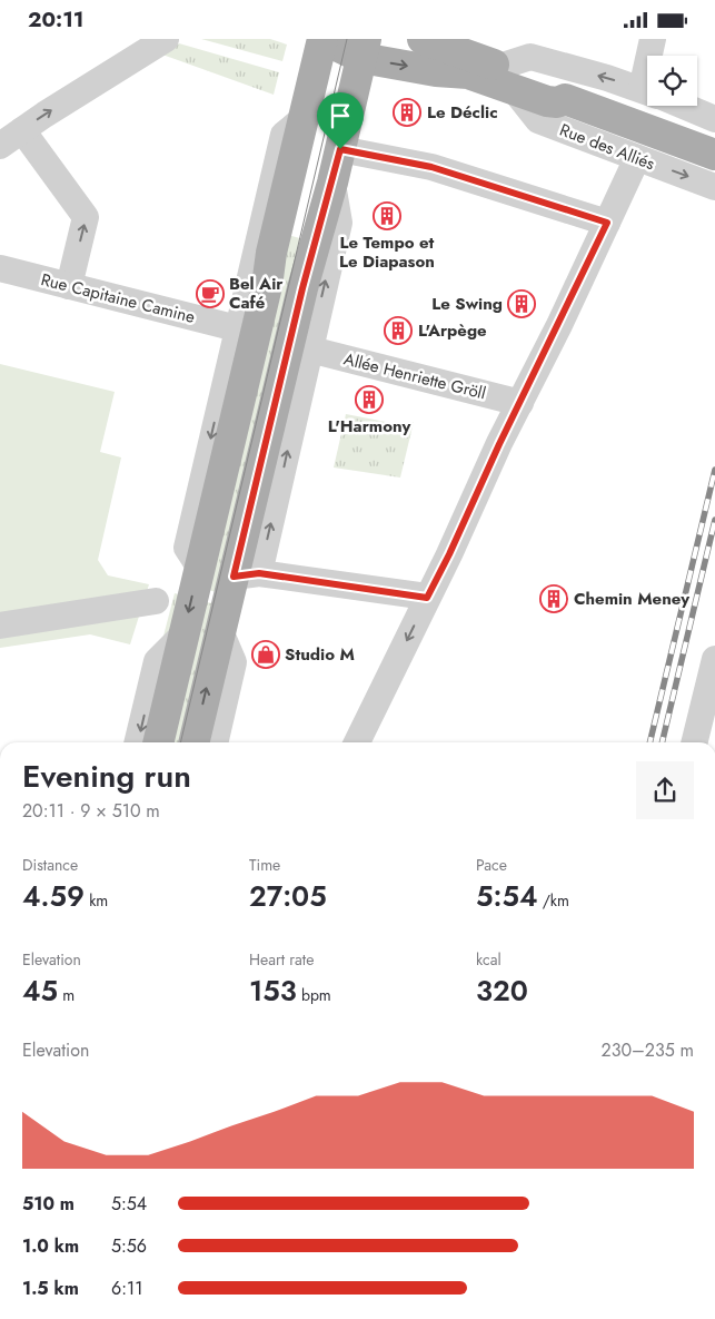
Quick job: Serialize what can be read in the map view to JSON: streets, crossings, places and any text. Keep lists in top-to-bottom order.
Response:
{
  "streets": {
    "main road": ["Rue des Alliés"],
    "street": ["Rue Capitaine Camine", "Allée Henriette Gröll"]
  },
  "places": {
    "building": [
      "Le Déclic",
      "Le Tempo et Le Diapason",
      "Le Swing",
      "L'Arpège",
      "L'Harmony",
      "Chemin Meney"
    ],
    "cafe": ["Bel Air Café"],
    "shop": ["Studio M"]
  },
  "page": {
    "status": "20:11",
    "heading": ["Evening run", "20:11 · 9 × 510 m"],
    "stats": [
      ["Distance", "4.59 km"],
      ["Time", "27:05"],
      ["Pace", "5:54 /km"],
      ["Elevation", "45 m"],
      ["Heart rate", "153 bpm"],
      ["kcal", "320"]
    ],
    "chart": ["Elevation", "230–235 m"],
    "list": [
      {
        "name": "510 m",
        "note": "5:54"
      },
      {
        "name": "1.0 km",
        "note": "5:56"
      },
      {
        "name": "1.5 km",
        "note": "6:11"
      }
    ]
  }
}
